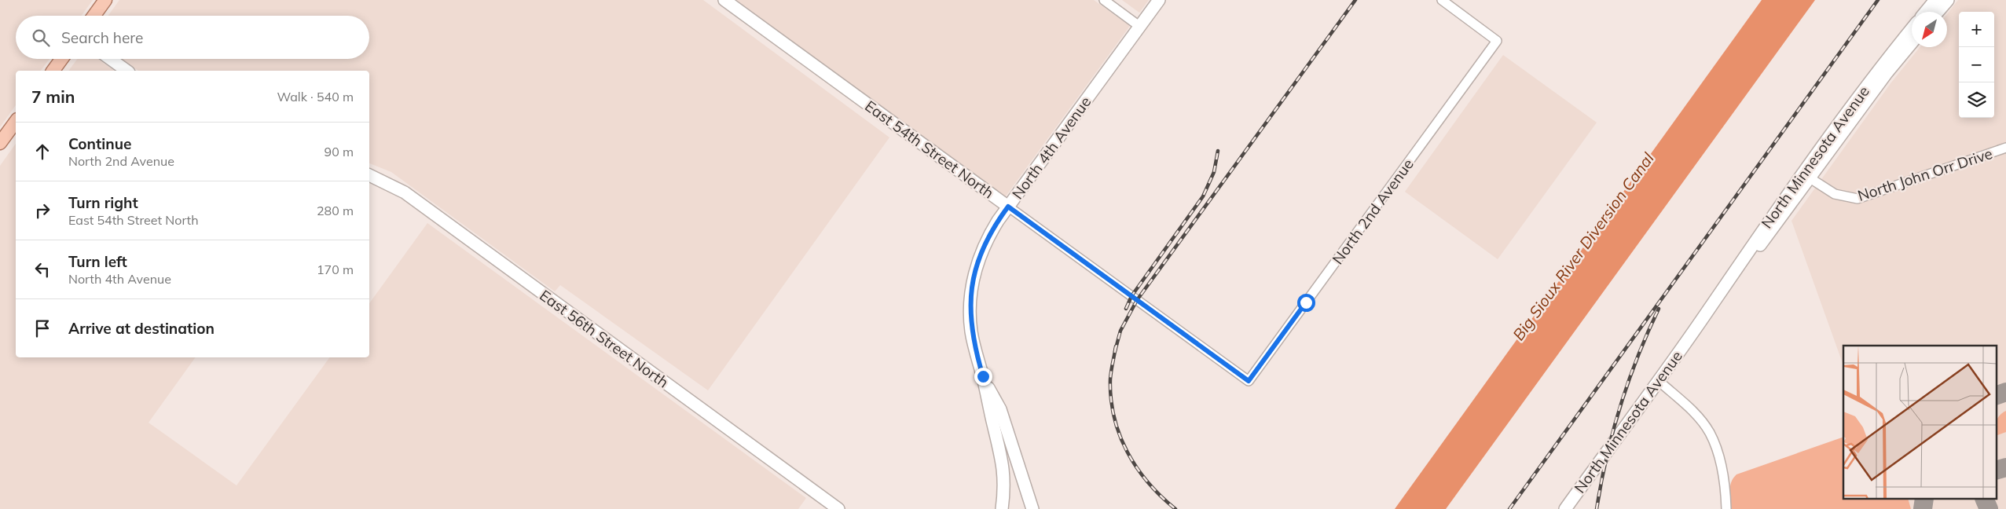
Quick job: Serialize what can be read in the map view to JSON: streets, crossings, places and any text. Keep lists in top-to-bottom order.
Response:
{
  "streets": {
    "street": [
      "North 4th Avenue",
      "East 54th Street North",
      "North Minnesota Avenue",
      "North John Orr Drive",
      "North 2nd Avenue",
      "East 56th Street North"
    ]
  },
  "crossings": [
    ["North 4th Avenue", "East 54th Street North"],
    ["East 54th Street North", "North 2nd Avenue"],
    ["North Minnesota Avenue", "North John Orr Drive"]
  ],
  "water": ["Big Sioux River Diversion Canal"],
  "north": "bottom left",
  "page": {
    "map_buttons": ["+", "−"],
    "search": "Search here",
    "heading": ["7 min", "Walk · 540 m"],
    "list": [
      ["Continue", "North 2nd Avenue", "90 m"],
      ["Turn right", "East 54th Street North", "280 m"],
      ["Turn left", "North 4th Avenue", "170 m"],
      "Arrive at destination"
    ]
  }
}
